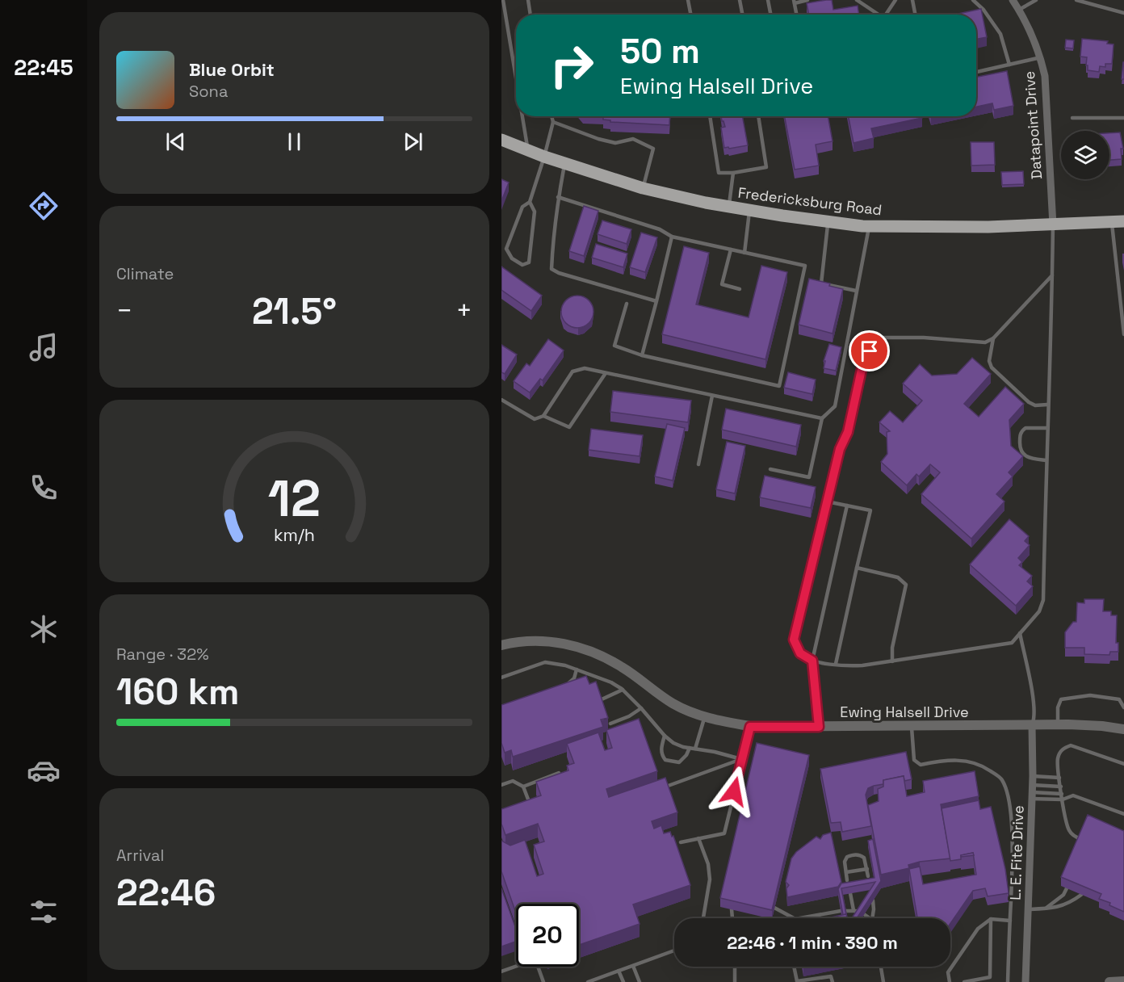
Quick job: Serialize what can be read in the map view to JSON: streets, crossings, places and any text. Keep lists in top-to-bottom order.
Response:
{
  "streets": {
    "main road": ["Fredericksburg Road"],
    "street": ["Datapoint Drive", "Ewing Halsell Drive", "L. E. Fite Drive"]
  },
  "crossings": [
    ["Datapoint Drive", "Fredericksburg Road"],
    ["Ewing Halsell Drive", "L. E. Fite Drive"]
  ],
  "page": {
    "tabs": "22:45",
    "turn": ["50 m", "Ewing Halsell Drive"],
    "song": ["Blue Orbit", "Sona"],
    "tile": [
      "Climate",
      ["Range · 32%", "160 km"],
      ["Arrival", "22:46"]
    ],
    "heat": ["−", "21.5°", "+"],
    "limit": "20",
    "trip": "22:46 · 1 min · 390 m",
    "gauge": ["12", "km/h"]
  }
}
